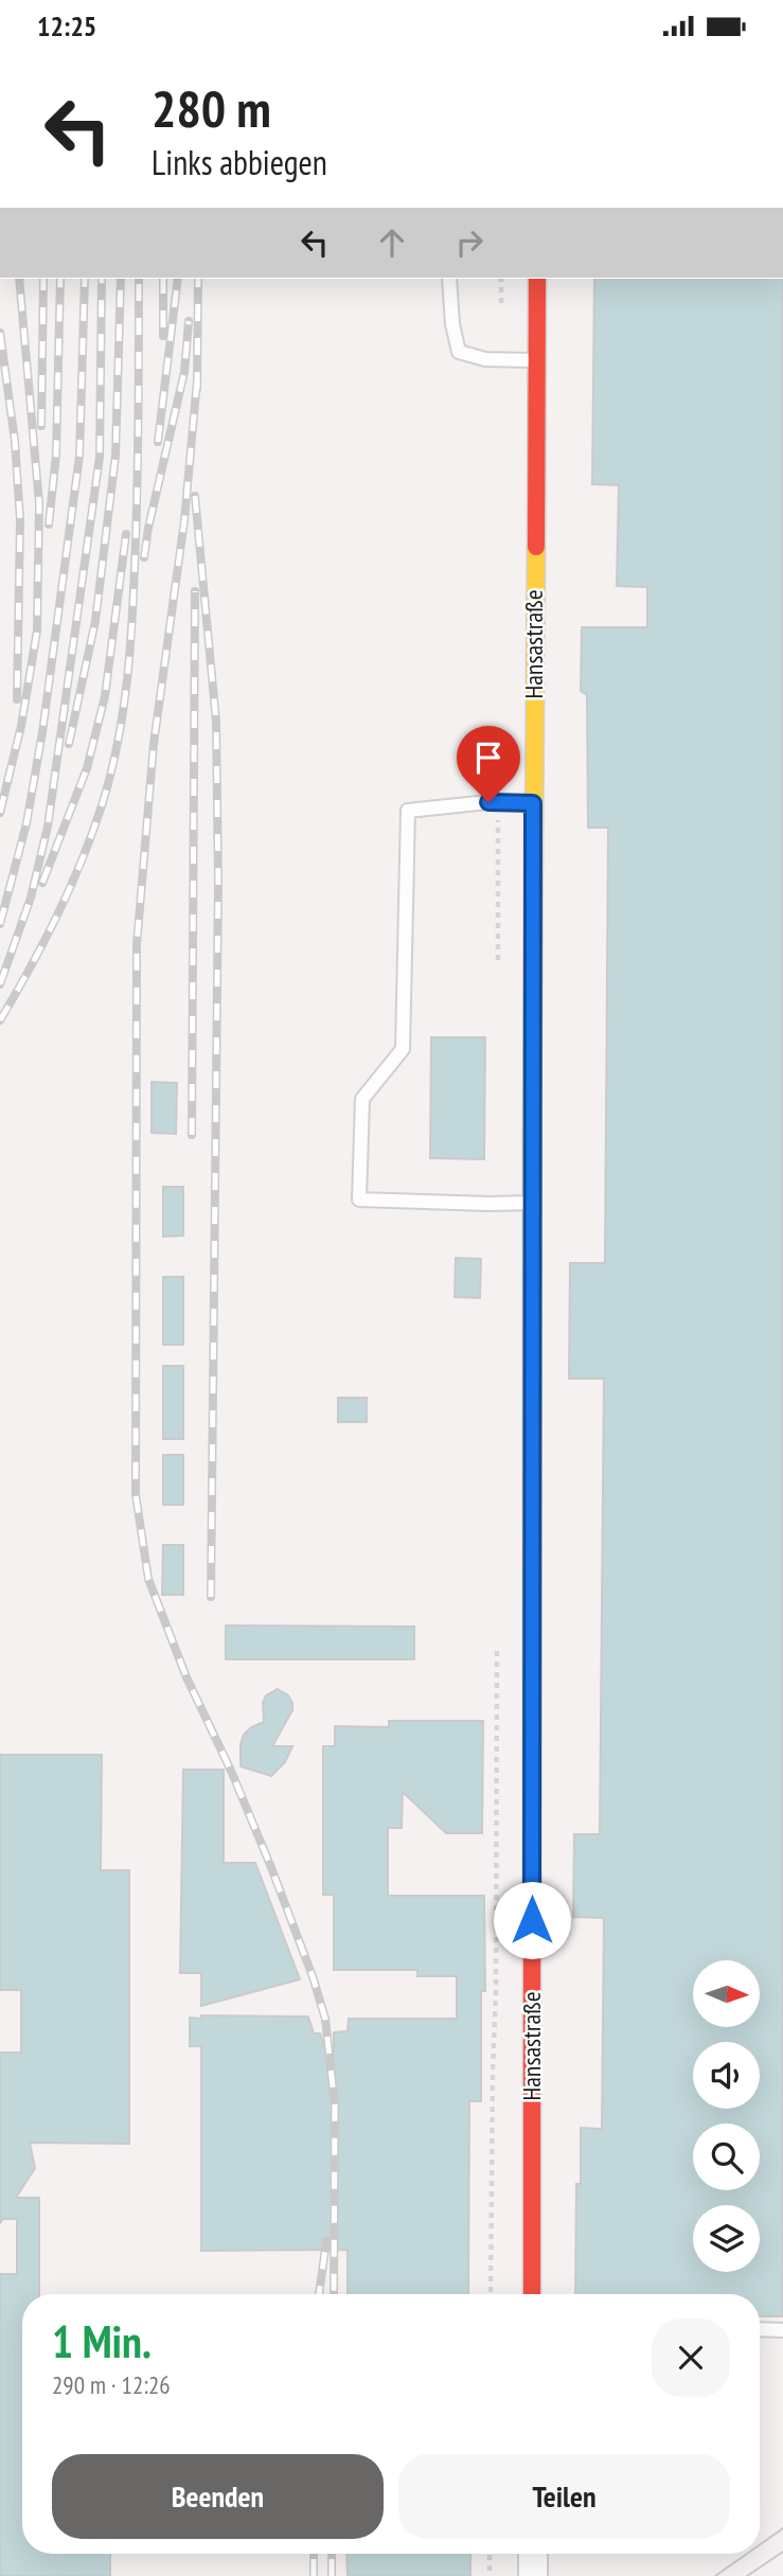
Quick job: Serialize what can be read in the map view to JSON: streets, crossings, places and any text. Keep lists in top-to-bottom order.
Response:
{
  "streets": {
    "street": ["Hansastraße"]
  },
  "north": "right",
  "page": {
    "status": "12:25",
    "turn": ["280 m", "Links abbiegen"],
    "heading": ["1 Min.", "290 m · 12:26"],
    "buttons": ["Beenden", "Teilen"]
  }
}
